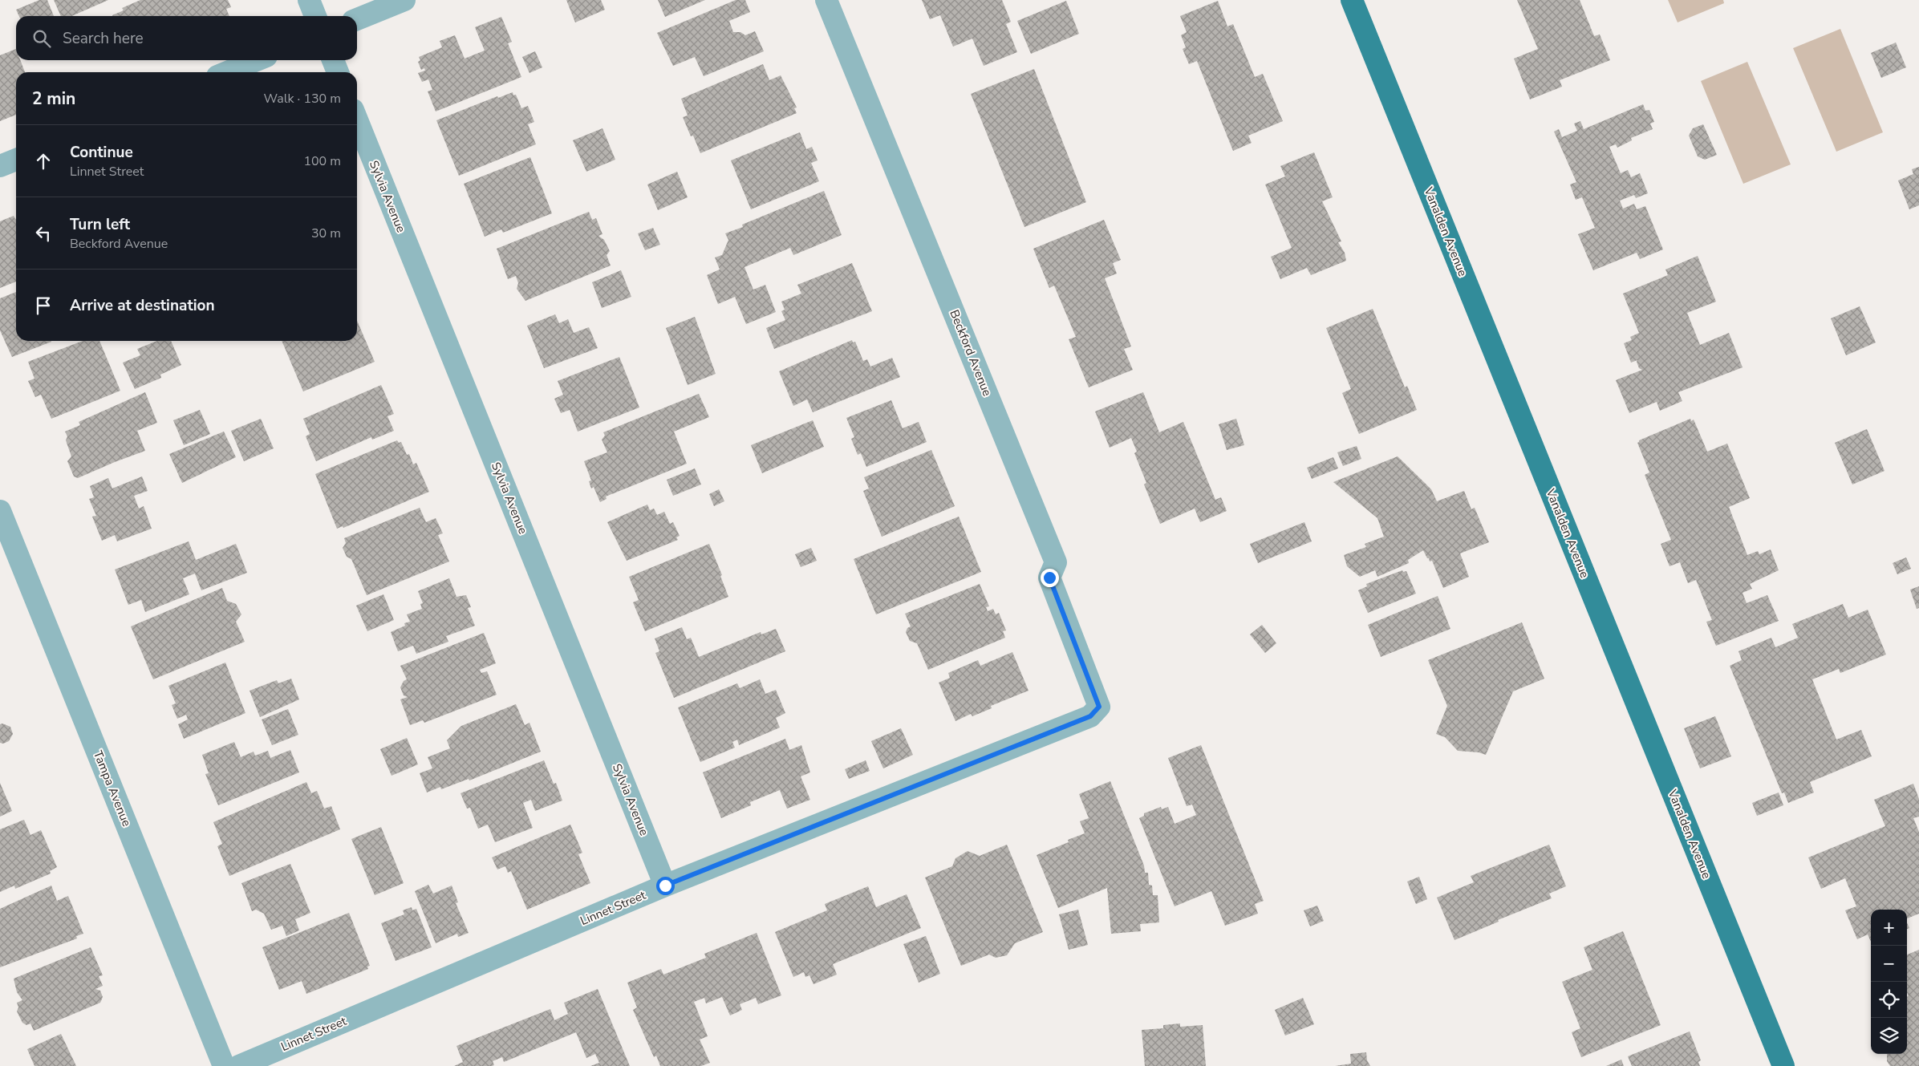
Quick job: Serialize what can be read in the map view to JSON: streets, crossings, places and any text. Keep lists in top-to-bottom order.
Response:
{
  "streets": {
    "main road": ["Vanalden Avenue"],
    "street": [
      "Sylvia Avenue",
      "Beckford Avenue",
      "Tampa Avenue",
      "Linnet Street"
    ]
  },
  "crossings": [
    ["Sylvia Avenue", "Linnet Street"],
    ["Beckford Avenue", "Linnet Street"]
  ],
  "page": {
    "search": "Search here",
    "heading": ["2 min", "Walk · 130 m"],
    "list": [
      ["Continue", "Linnet Street", "100 m"],
      ["Turn left", "Beckford Avenue", "30 m"],
      "Arrive at destination"
    ],
    "map_buttons": ["+", "−"]
  }
}
